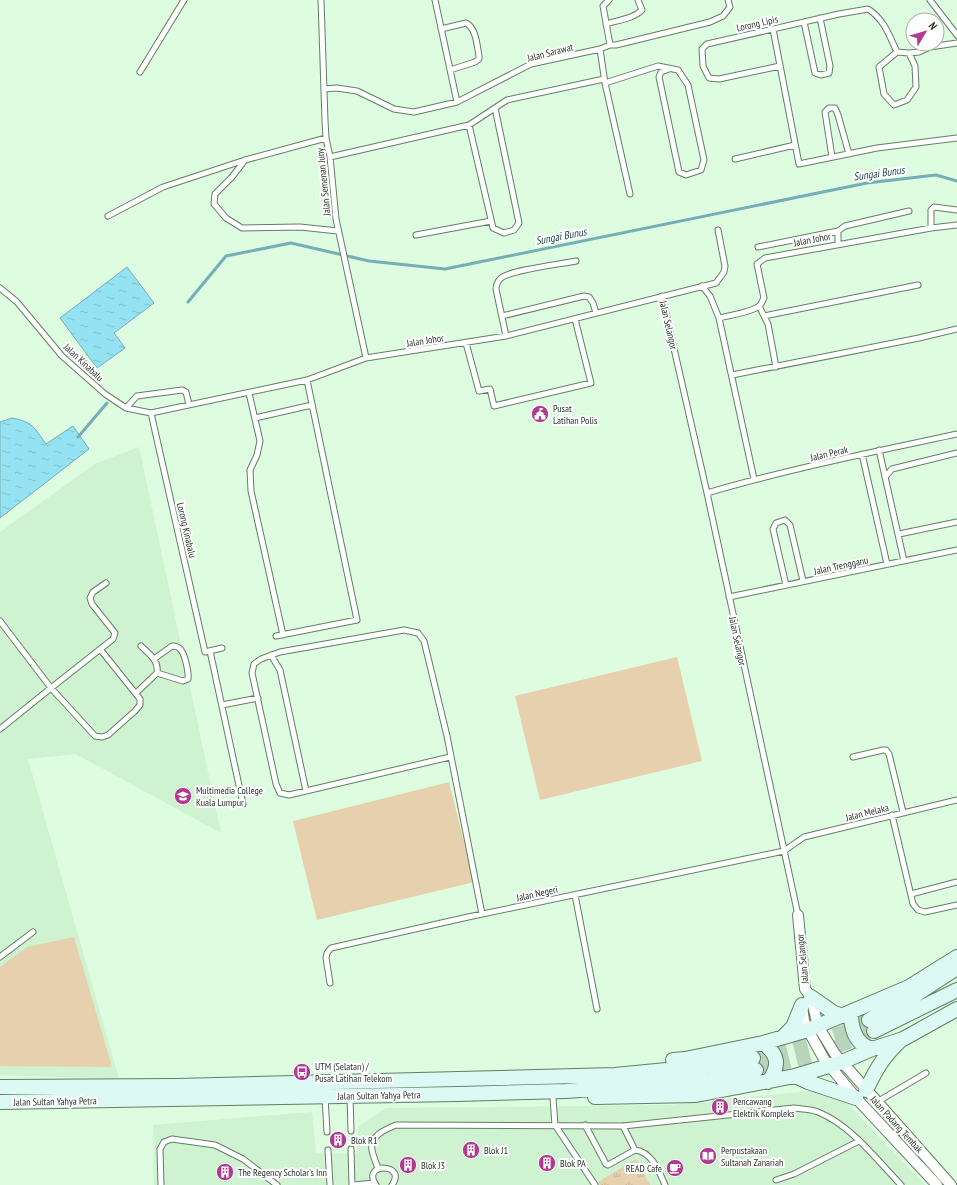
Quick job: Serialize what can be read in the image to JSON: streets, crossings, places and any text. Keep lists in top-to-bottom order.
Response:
{
  "streets": {
    "main road": ["Jalan Sultan Yahya Petra"],
    "street": ["Jalan Selangor", "Jalan Padang Tembak"],
    "lane": [
      "Lorong Lipis",
      "Jalan Sarawat",
      "Jalan Semenan Juny",
      "Jalan Johor",
      "Jalan Kinabalu",
      "Jalan Perak",
      "Lorong Kinabalu",
      "Jalan Trengganu",
      "Jalan Melaka",
      "Jalan Negeri"
    ]
  },
  "crossings": [
    ["Jalan Sarawat", "Jalan Semenan Juny"],
    ["Jalan Semenan Juny", "Jalan Johor"],
    ["Jalan Johor", "Jalan Selangor"],
    ["Jalan Johor", "Jalan Kinabalu"],
    ["Jalan Johor", "Lorong Kinabalu"],
    ["Jalan Selangor", "Jalan Perak"],
    ["Jalan Selangor", "Jalan Trengganu"],
    ["Jalan Selangor", "Jalan Melaka"],
    ["Jalan Selangor", "Jalan Negeri"],
    ["Jalan Selangor", "Jalan Padang Tembak"],
    ["Jalan Kinabalu", "Lorong Kinabalu"],
    ["Jalan Melaka", "Jalan Negeri"]
  ],
  "water": ["Sungai Bunus"],
  "places": {
    "public building": ["Pusat Latihan Polis"],
    "school or university": ["Multimedia College Kuala Lumpur"],
    "bus stop": ["UTM (Selatan) / Pusat Latihan Telekom"],
    "building": [
      "Pencawang Elektrik Kompleks",
      "Blok R1",
      "Blok J1",
      "Blok PA",
      "Blok J3",
      "The Regency Scholar's Inn"
    ],
    "library": ["Perpustakaan Sultanah Zanariah"],
    "cafe": ["READ Cafe"]
  },
  "north": "top right"
}
